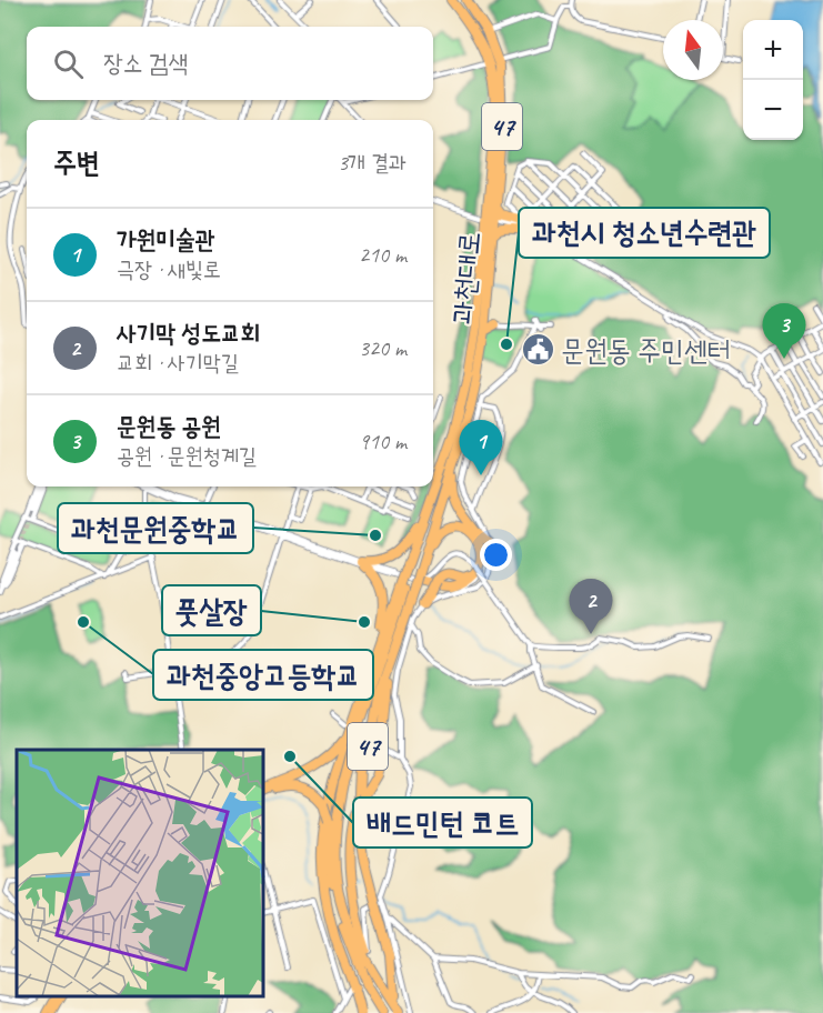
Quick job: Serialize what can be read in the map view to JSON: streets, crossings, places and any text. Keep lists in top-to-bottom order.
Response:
{
  "streets": {
    "highway": ["47", "과천대로"]
  },
  "crossings": [
    ["47", "과천대로"]
  ],
  "places": {
    "other": [
      "과천시 청소년수련관",
      "과천문원중학교",
      "과천중앙고등학교",
      "풋살장",
      "배드민턴 코트"
    ],
    "public building": ["문원동 주민센터"]
  },
  "north": "top",
  "page": {
    "map_buttons": ["+", "−"],
    "search": "장소 검색",
    "heading": ["주변", "3개 결과"],
    "list": [
      {
        "mark": "1",
        "name": "가원미술관",
        "note": "극장 · 새빛로",
        "value": "210 m"
      },
      {
        "mark": "2",
        "name": "사기막 성도교회",
        "note": "교회 · 사기막길",
        "value": "320 m"
      },
      {
        "mark": "3",
        "name": "문원동 공원",
        "note": "공원 · 문원청계길",
        "value": "910 m"
      }
    ],
    "pins": ["3", "1", "2"]
  }
}
